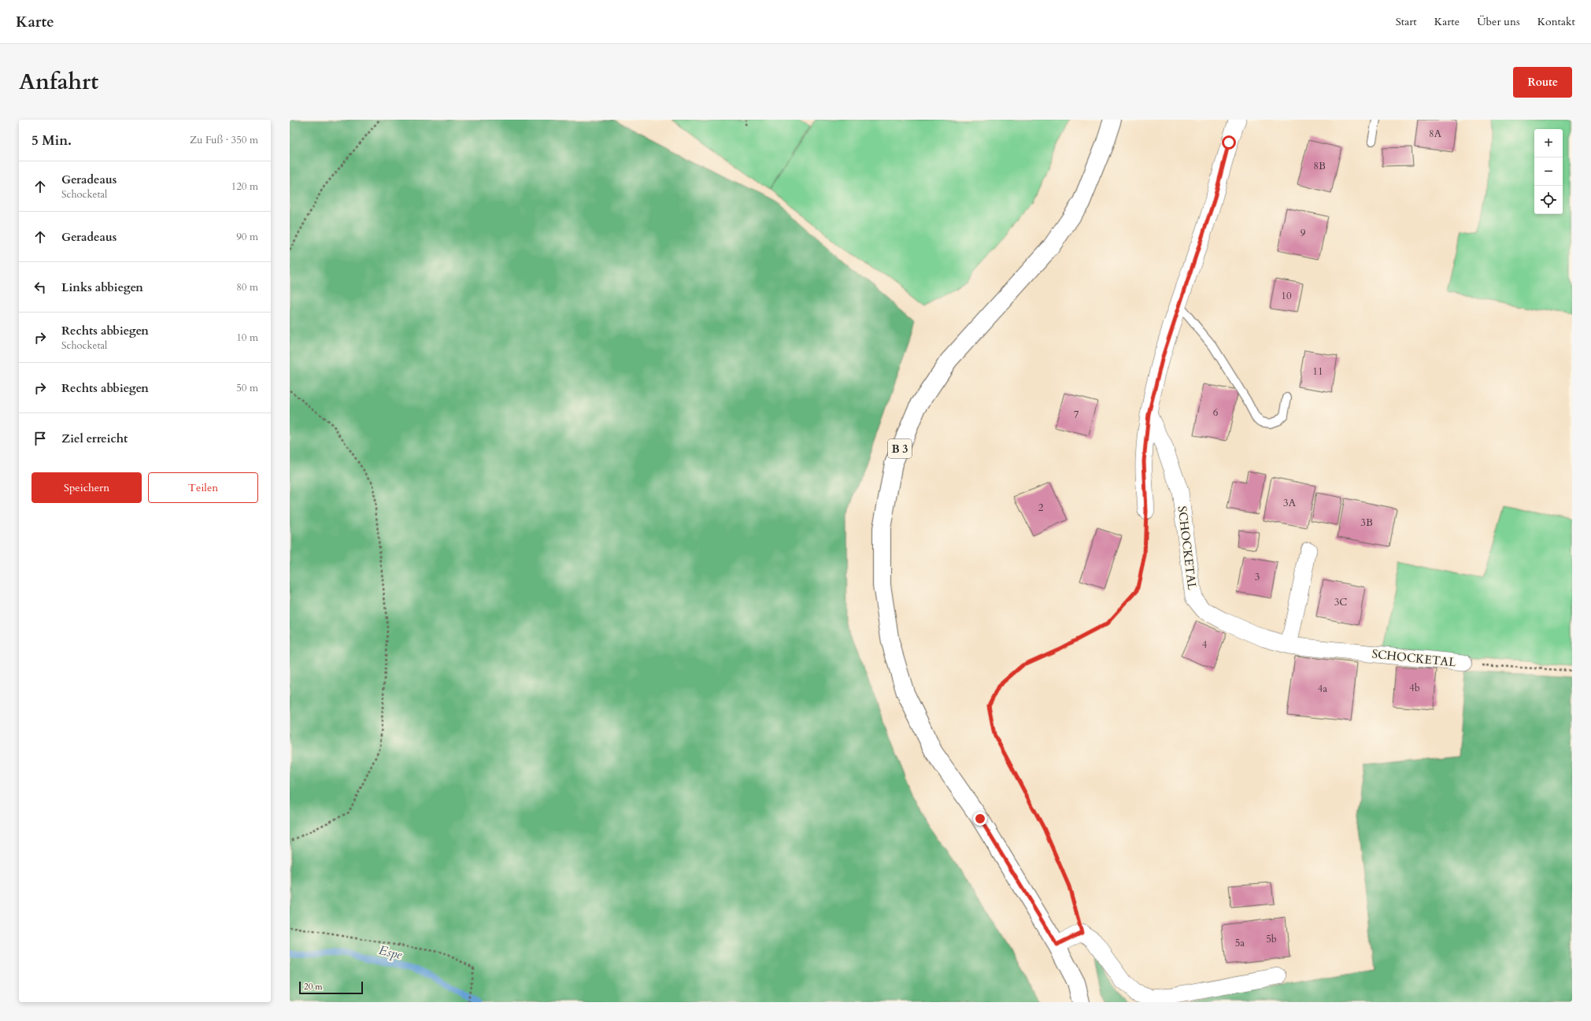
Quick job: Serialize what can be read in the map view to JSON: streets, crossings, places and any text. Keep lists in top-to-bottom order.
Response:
{
  "streets": {
    "main road": ["B 3"],
    "street": ["SCHOCKETAL"]
  },
  "water": ["Espe"],
  "house_numbers": [
    "8A",
    "8B",
    "9",
    "10",
    "11",
    "6",
    "7",
    "3A",
    "2",
    "3B",
    "3",
    "3C",
    "4",
    "4b",
    "4a",
    "5b",
    "5a"
  ],
  "scale_bar": "20 m",
  "page": {
    "header": "Karte",
    "nav": [
      "Start",
      "Karte",
      "Über uns",
      "Kontakt"
    ],
    "title": "Anfahrt",
    "buttons": [
      "Route",
      ["Speichern", "Teilen"]
    ],
    "heading": ["5 Min.", "Zu Fuß · 350 m"],
    "map_buttons": ["+", "−"],
    "list": [
      ["Geradeaus", "Schocketal", "120 m"],
      ["Geradeaus", "90 m"],
      ["Links abbiegen", "80 m"],
      ["Rechts abbiegen", "Schocketal", "10 m"],
      ["Rechts abbiegen", "50 m"],
      "Ziel erreicht"
    ],
    "scale": "20 m"
  }
}
